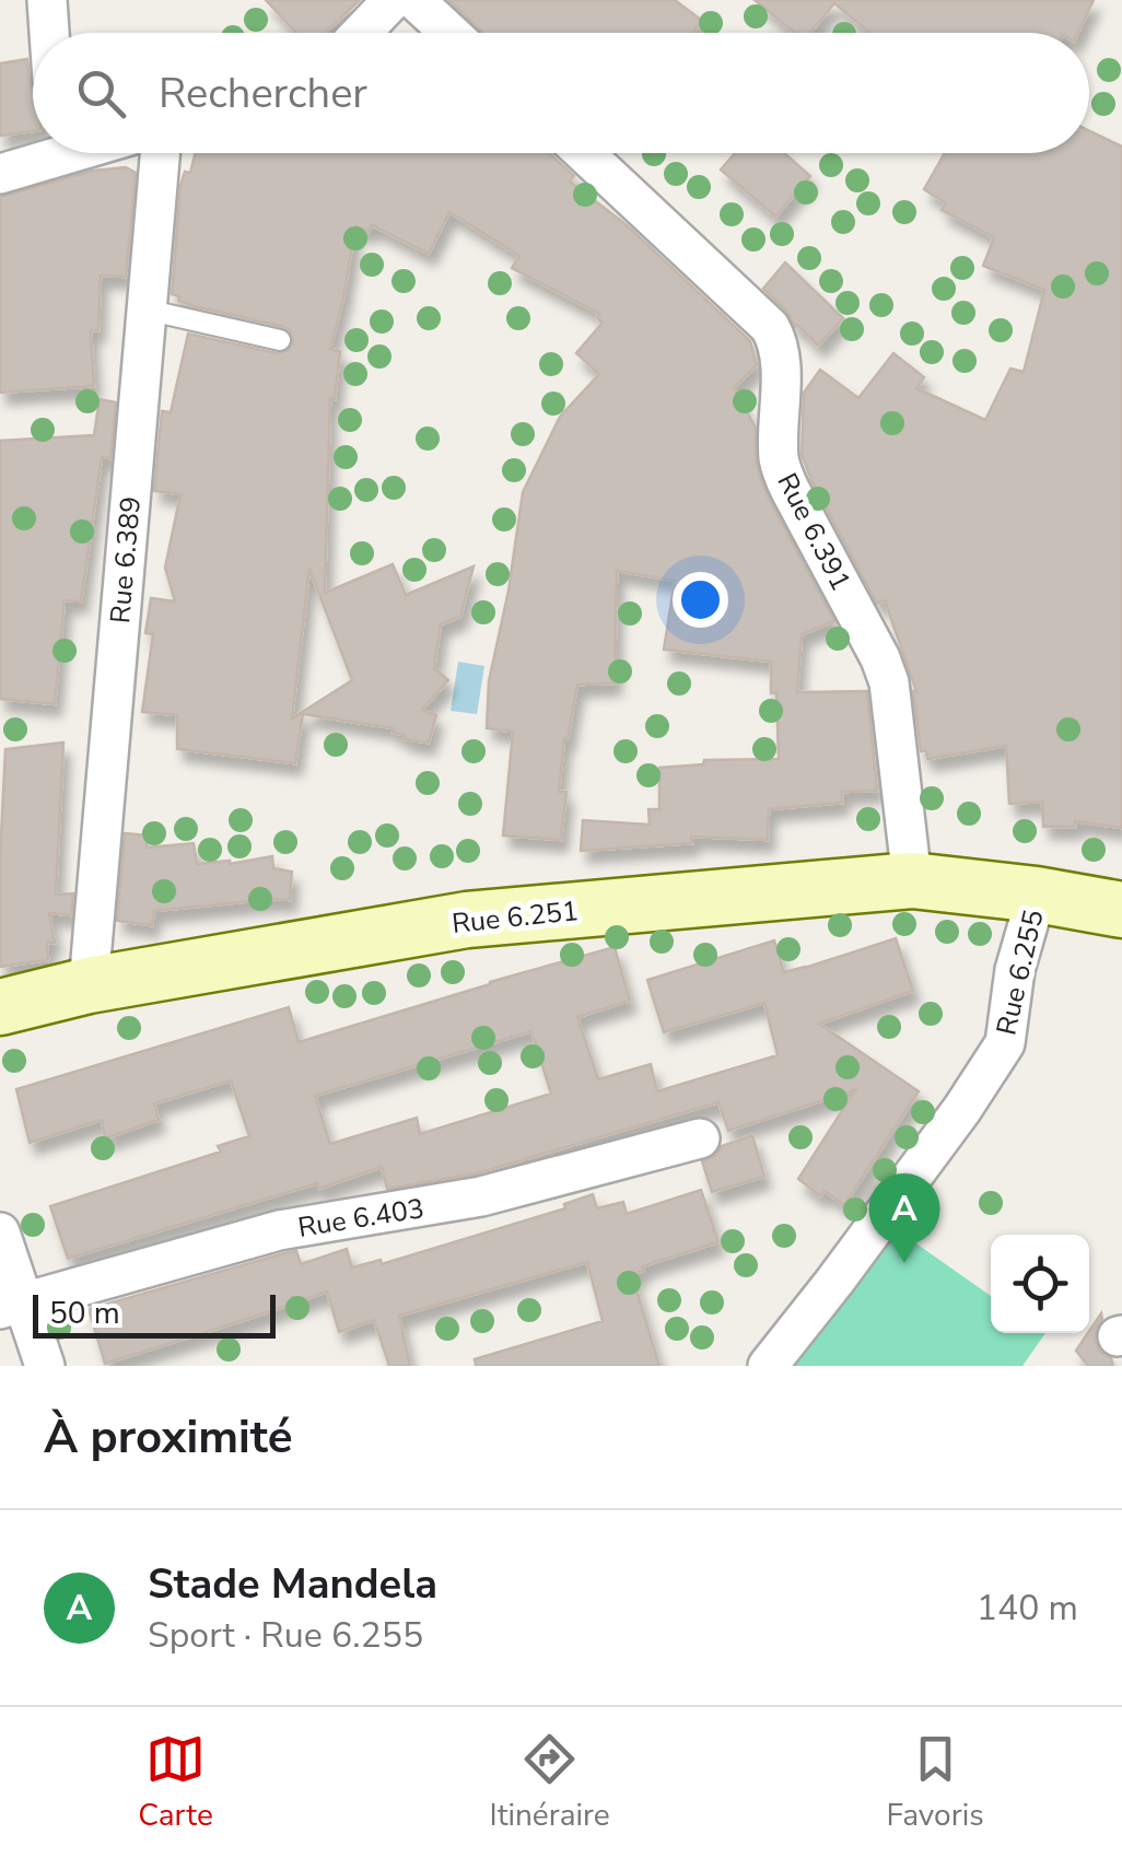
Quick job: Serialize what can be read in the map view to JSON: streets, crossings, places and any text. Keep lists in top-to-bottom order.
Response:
{
  "streets": {
    "main road": ["Rue 6.251"],
    "street": [
      "Rue 6.391",
      "Rue 6.389",
      "Rue 6.255",
      "Rue 6.403"
    ]
  },
  "crossings": [
    ["Rue 6.391", "Rue 6.251"],
    ["Rue 6.389", "Rue 6.251"],
    ["Rue 6.251", "Rue 6.255"]
  ],
  "scale_bar": "50 m",
  "page": {
    "search": "Rechercher",
    "pins": "A",
    "scale": "50 m",
    "heading": "À proximité",
    "list": [
      {
        "mark": "A",
        "name": "Stade Mandela",
        "note": "Sport · Rue 6.255",
        "value": "140 m"
      }
    ],
    "nav": ["Carte", "Itinéraire", "Favoris"]
  }
}
